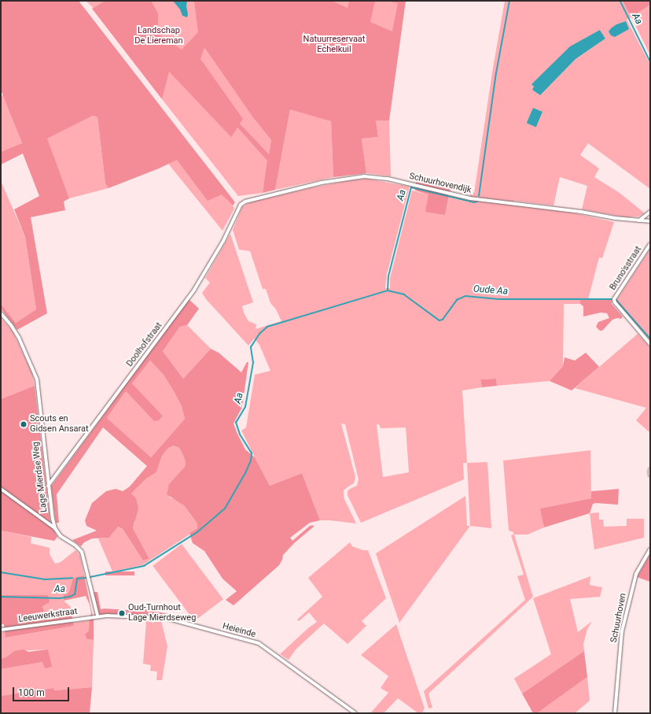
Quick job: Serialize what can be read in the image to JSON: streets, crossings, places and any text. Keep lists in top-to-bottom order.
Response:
{
  "streets": {
    "street": [
      "Schuurhovendijk",
      "Bruno'sstraat",
      "Doolhofstraat",
      "Lage Mierdse Weg",
      "Leeuwerkstraat",
      "Schuurhoven",
      "Heieinde"
    ]
  },
  "crossings": [
    ["Schuurhovendijk", "Doolhofstraat"],
    ["Doolhofstraat", "Lage Mierdse Weg"],
    ["Lage Mierdse Weg", "Leeuwerkstraat"],
    ["Lage Mierdse Weg", "Heieinde"],
    ["Leeuwerkstraat", "Heieinde"]
  ],
  "water": ["Aa", "Oude Aa"],
  "parks": ["Landschap De Liereman", "Natuurreservaat Echelkuil"],
  "places": ["Scouts en Gidsen Ansarat", "Oud-Turnhout Lage Mierdseweg"],
  "scale_bar": "100 m"
}
